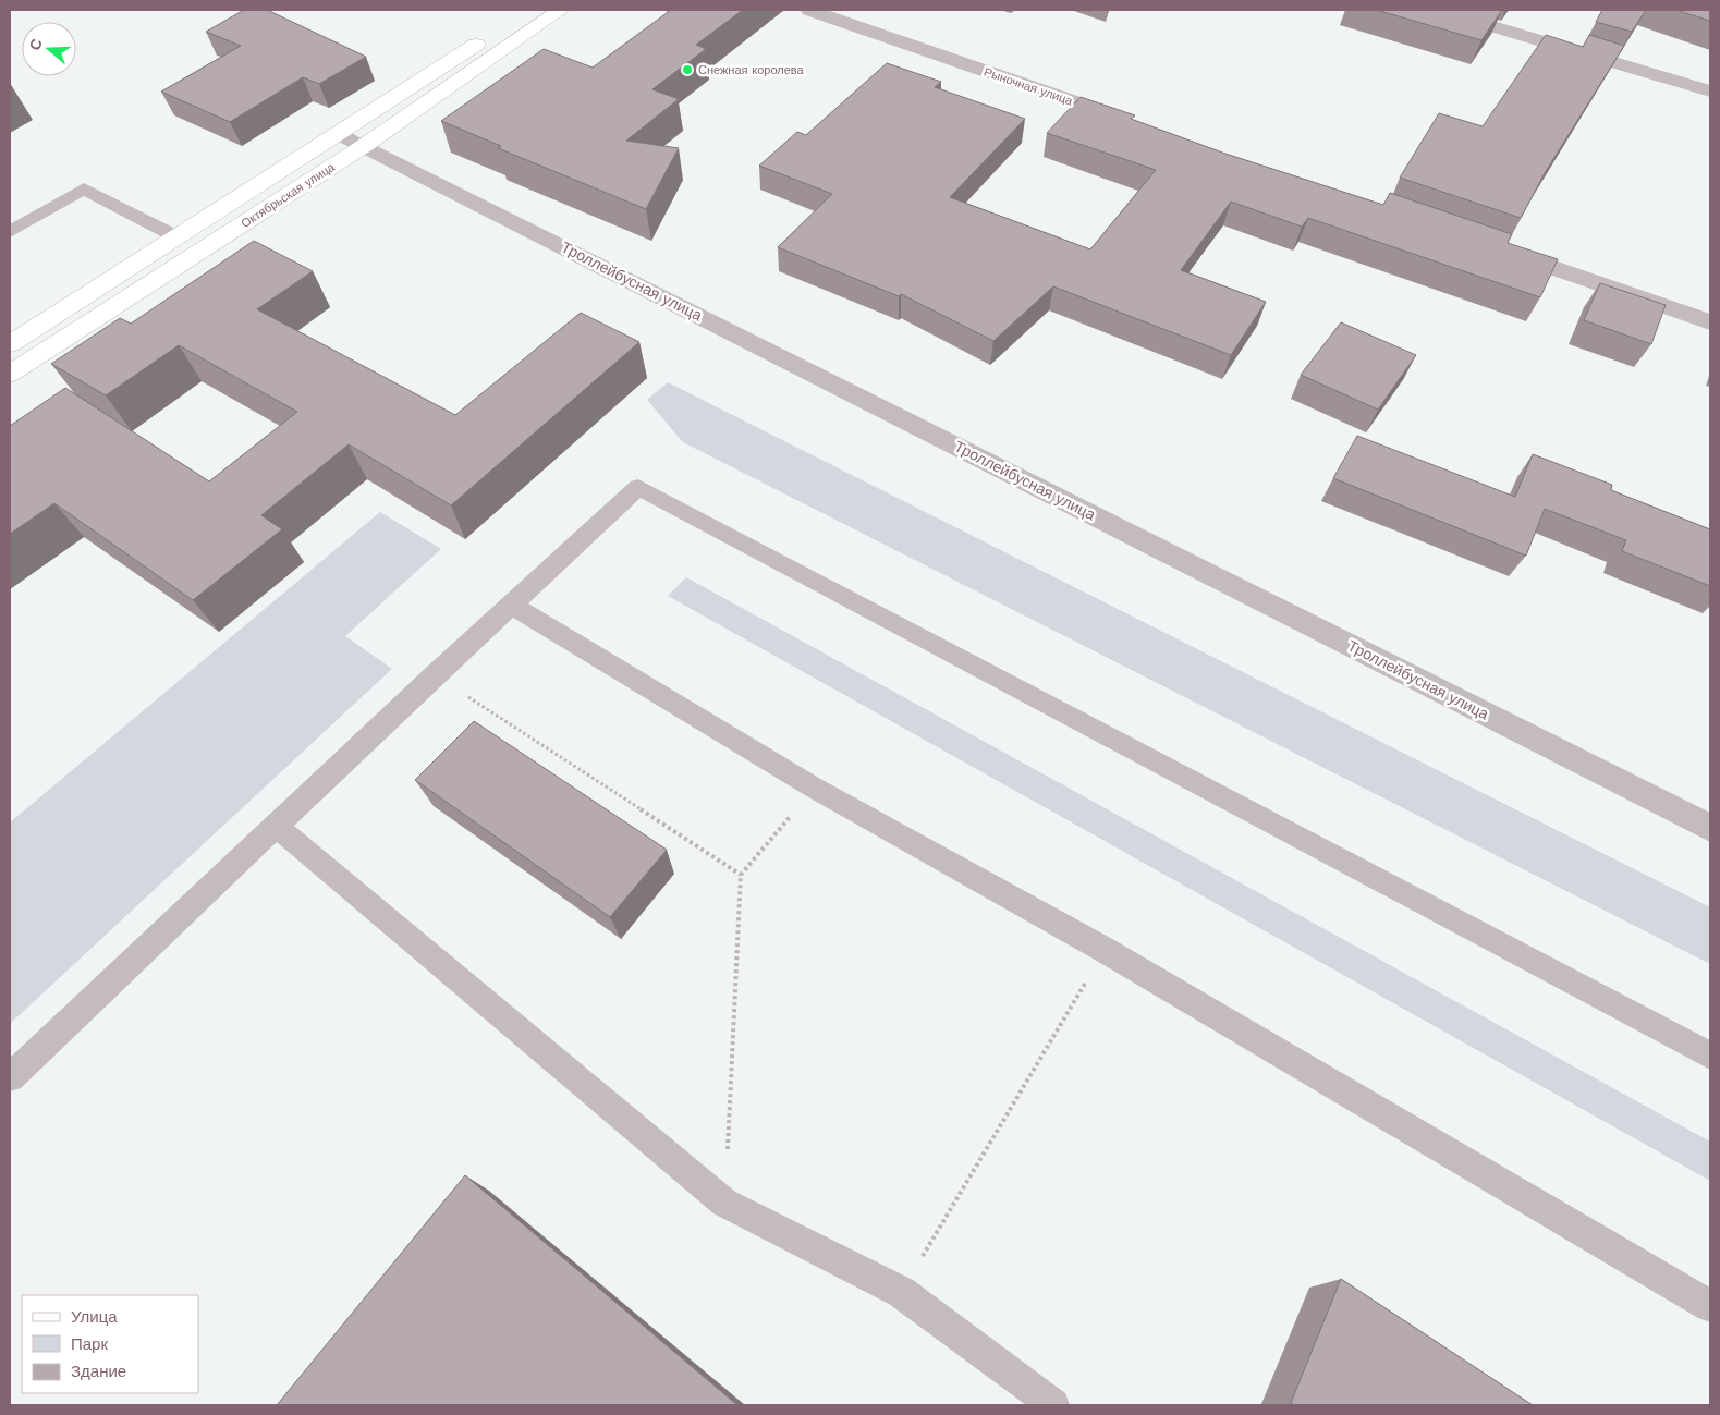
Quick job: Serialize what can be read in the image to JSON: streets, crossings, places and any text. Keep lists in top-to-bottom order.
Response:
{
  "streets": {
    "main road": ["Октябрьская улица"],
    "street": ["Рыночная улица", "Троллейбусная улица"]
  },
  "crossings": [
    ["Октябрьская улица", "Троллейбусная улица"]
  ],
  "places": ["Снежная королева"],
  "legend": ["Улица", "Парк", "Здание"],
  "north": "left"
}
